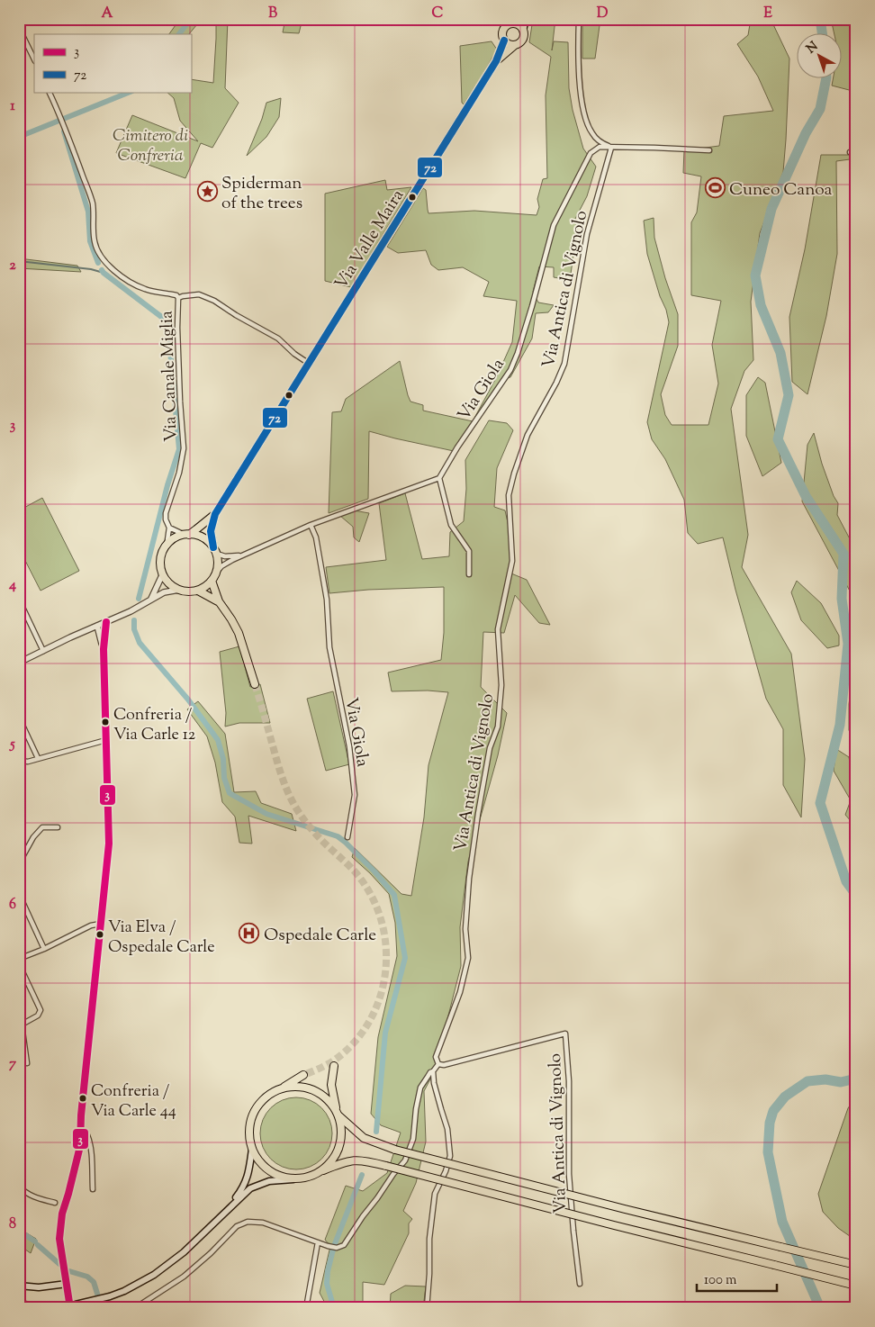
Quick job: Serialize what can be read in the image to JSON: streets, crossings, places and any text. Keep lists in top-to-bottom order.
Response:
{
  "streets": {
    "main road": ["Via Valle Maira"],
    "street": ["Via Antica di Vignolo", "Via Canale Miglia", "Via Giola"]
  },
  "crossings": [
    ["Via Valle Maira", "Via Canale Miglia"],
    ["Via Antica di Vignolo", "Via Giola"]
  ],
  "parks": ["Cimitero di Confreria"],
  "places": {
    "sports": ["Cuneo Canoa"],
    "place": ["Spiderman of the trees"],
    "other": ["Confreria / Via Carle 12", "Via Elva / Ospedale Carle", "Confreria / Via Carle 44"],
    "hospital": ["Ospedale Carle"]
  },
  "lines": ["transit line 72", "transit line 3"],
  "legend": ["3", "72"],
  "scale_bar": "100 m",
  "north": "top left",
  "grid": {
    "columns": [
      "A",
      "B",
      "C",
      "D",
      "E"
    ],
    "rows": [
      "1",
      "2",
      "3",
      "4",
      "5",
      "6",
      "7",
      "8"
    ]
  }
}
